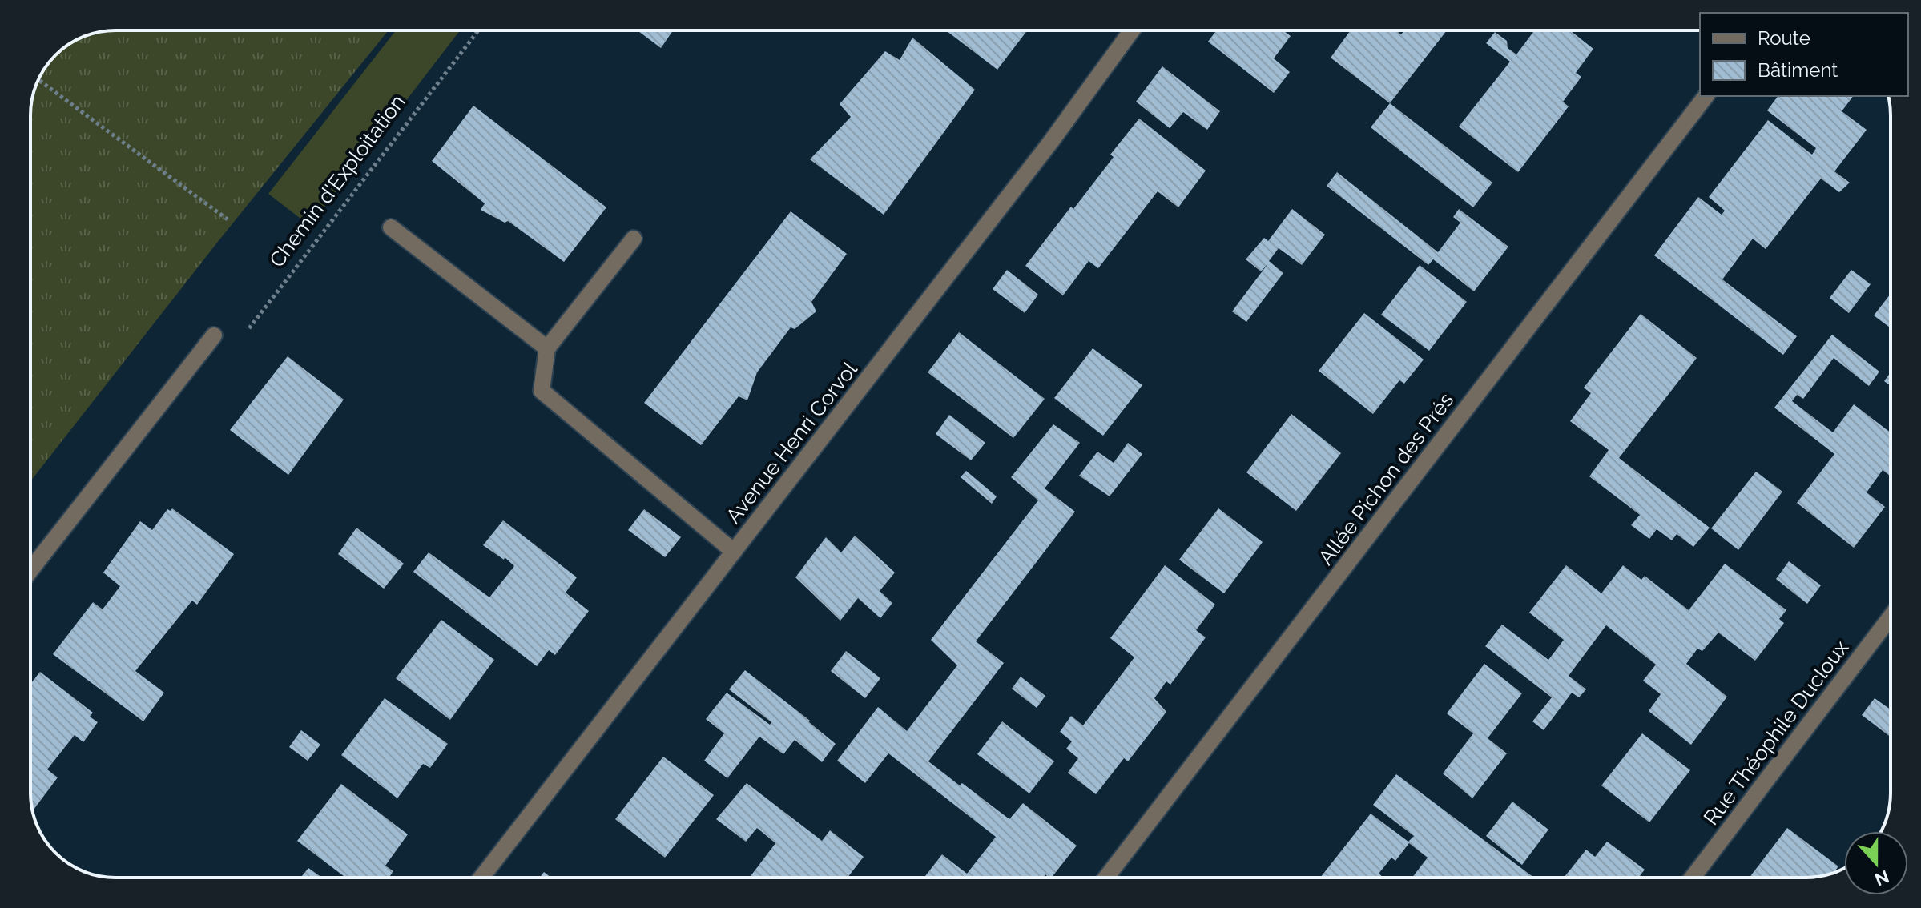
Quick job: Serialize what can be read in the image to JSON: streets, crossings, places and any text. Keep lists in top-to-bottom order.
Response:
{
  "streets": {
    "street": ["Avenue Henri Corvol", "Allée Pichon des Prés", "Rue Théophile Ducloux"],
    "path": ["Chemin d'Exploitation"]
  },
  "legend": ["Route", "Bâtiment"],
  "north": "bottom"
}
